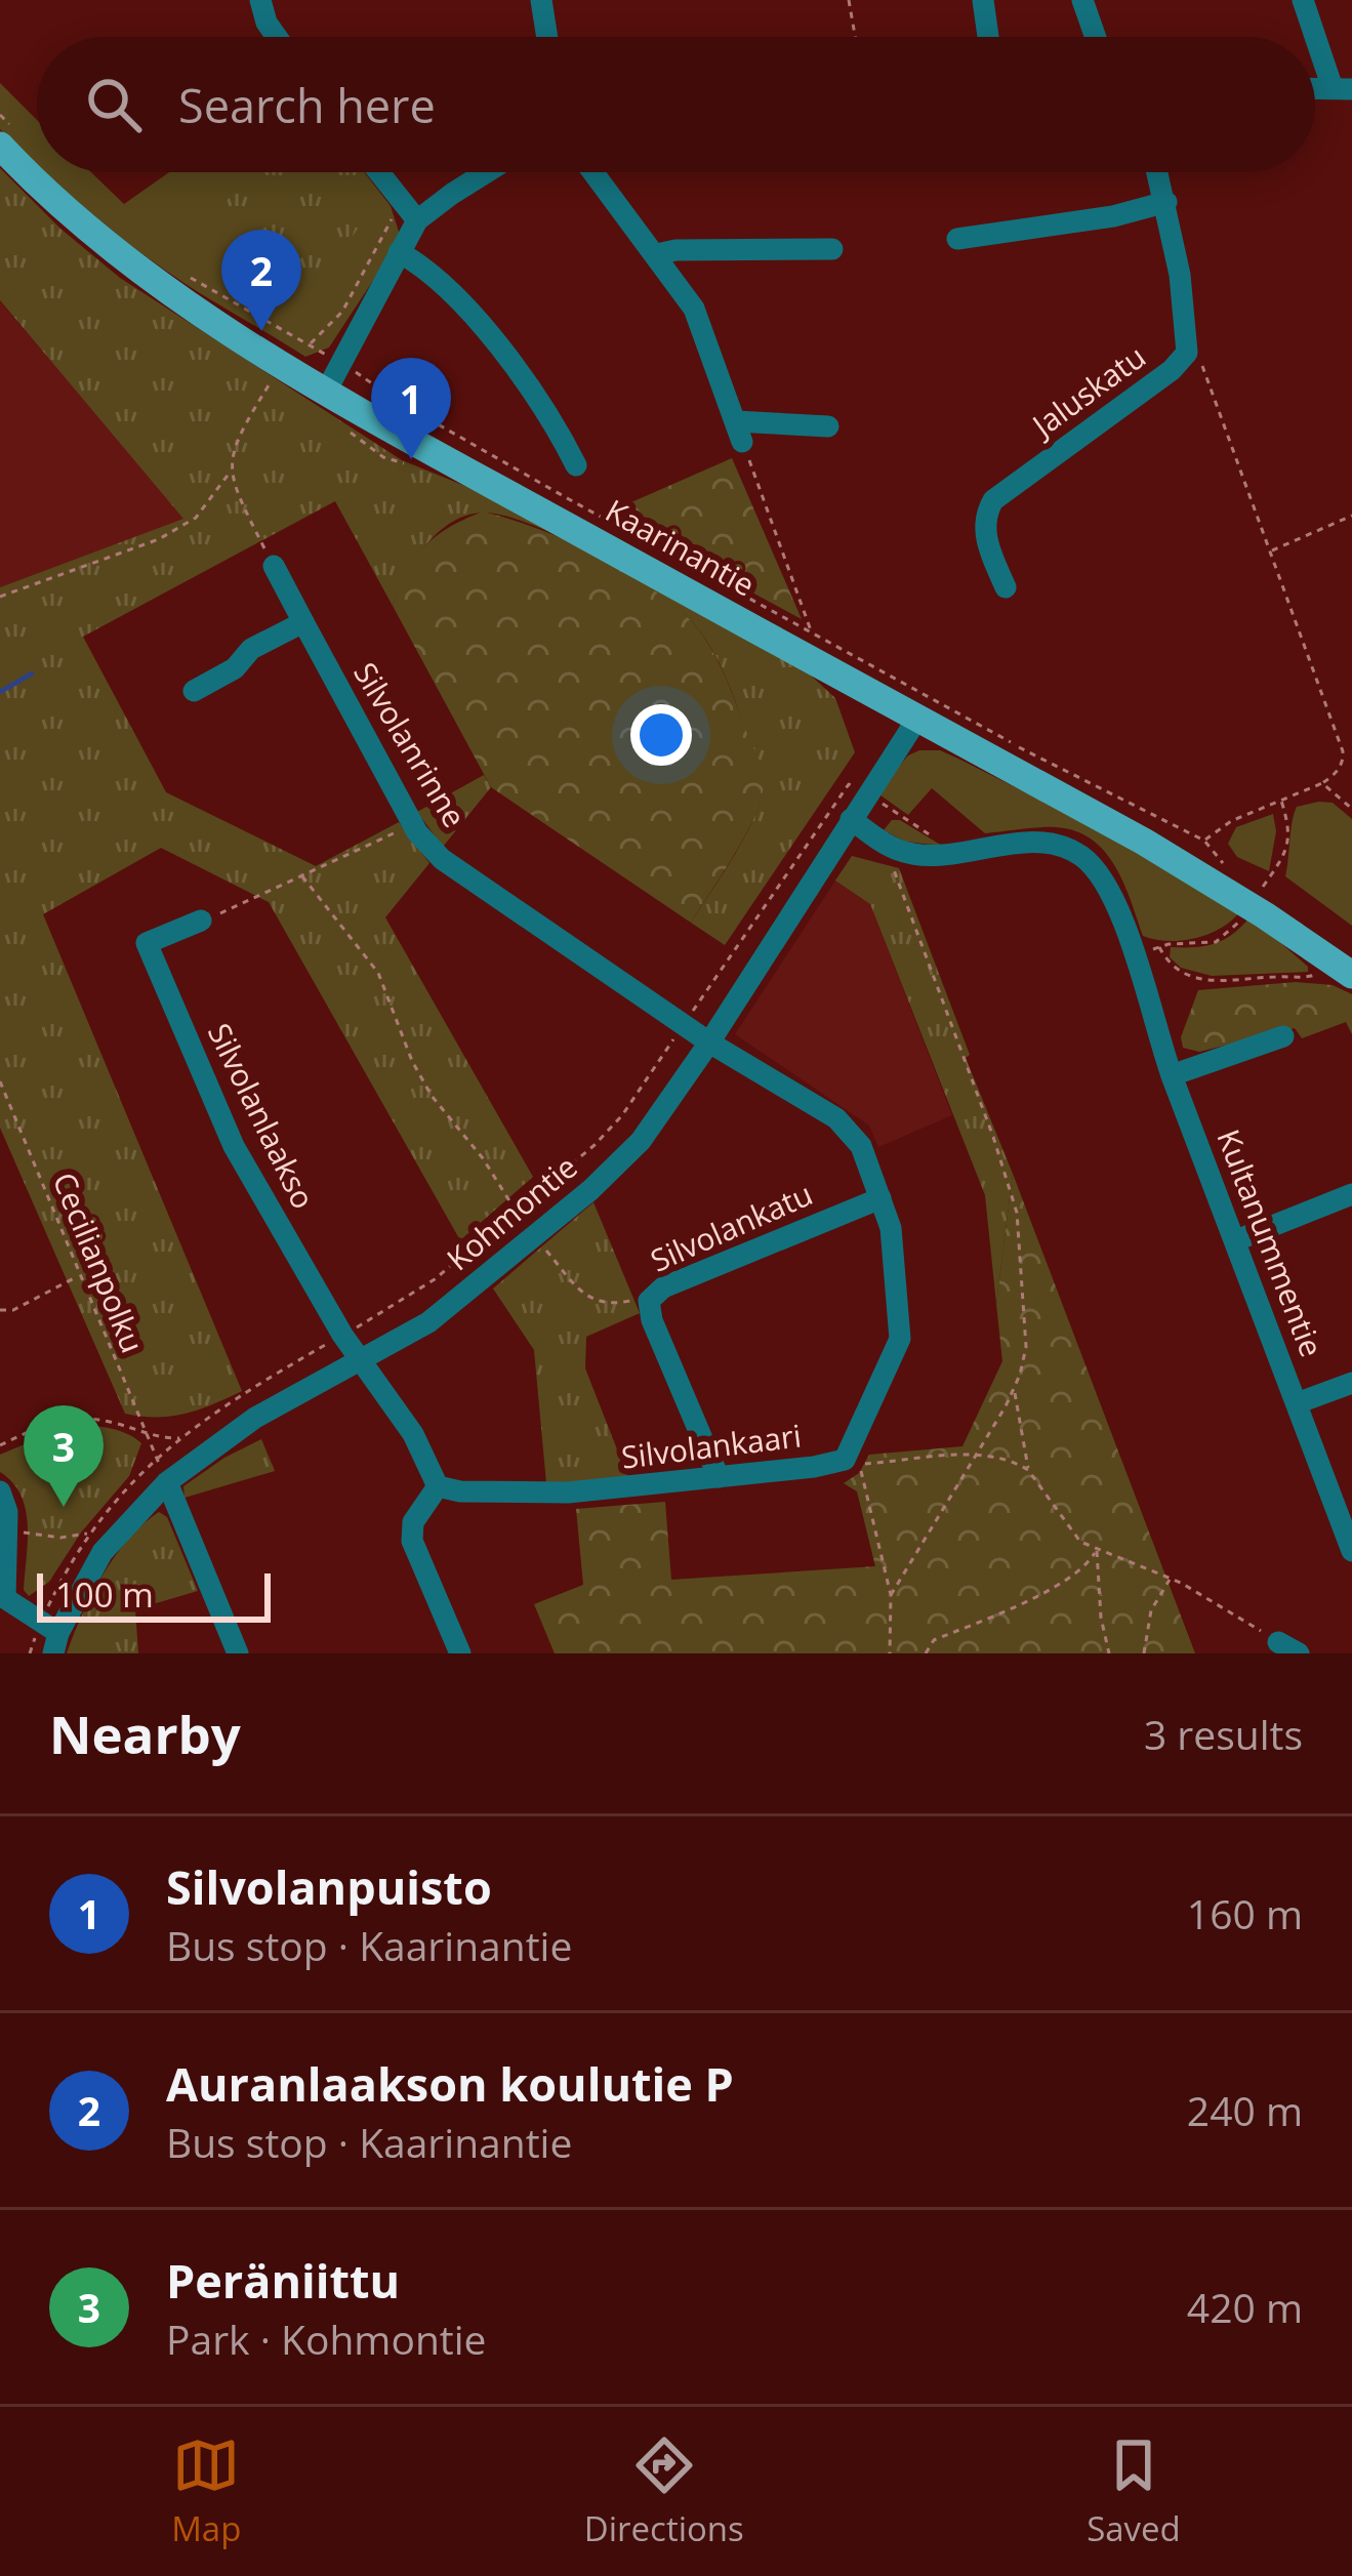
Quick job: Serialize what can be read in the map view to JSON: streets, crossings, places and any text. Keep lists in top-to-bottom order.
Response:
{
  "streets": {
    "main road": ["Kaarinantie"],
    "street": [
      "Jaluskatu",
      "Silvolanrinne",
      "Silvolanlaakso",
      "Kohmontie",
      "Silvolankatu",
      "Kultanummentie",
      "Silvolankaari"
    ],
    "path": ["Cecilianpolku"]
  },
  "crossings": [
    ["Kaarinantie", "Kohmontie"],
    ["Silvolanrinne", "Kohmontie"],
    ["Silvolanrinne", "Silvolankaari"],
    ["Silvolanlaakso", "Kohmontie"],
    ["Kohmontie", "Silvolankaari"],
    ["Silvolankatu", "Silvolankaari"]
  ],
  "scale_bar": "100 m",
  "page": {
    "search": "Search here",
    "pins": ["2", "1", "3"],
    "scale": "100 m",
    "heading": ["Nearby", "3 results"],
    "list": [
      {
        "mark": "1",
        "name": "Silvolanpuisto",
        "note": "Bus stop · Kaarinantie",
        "value": "160 m"
      },
      {
        "mark": "2",
        "name": "Auranlaakson koulutie P",
        "note": "Bus stop · Kaarinantie",
        "value": "240 m"
      },
      {
        "mark": "3",
        "name": "Peräniittu",
        "note": "Park · Kohmontie",
        "value": "420 m"
      }
    ],
    "nav": ["Map", "Directions", "Saved"]
  }
}
